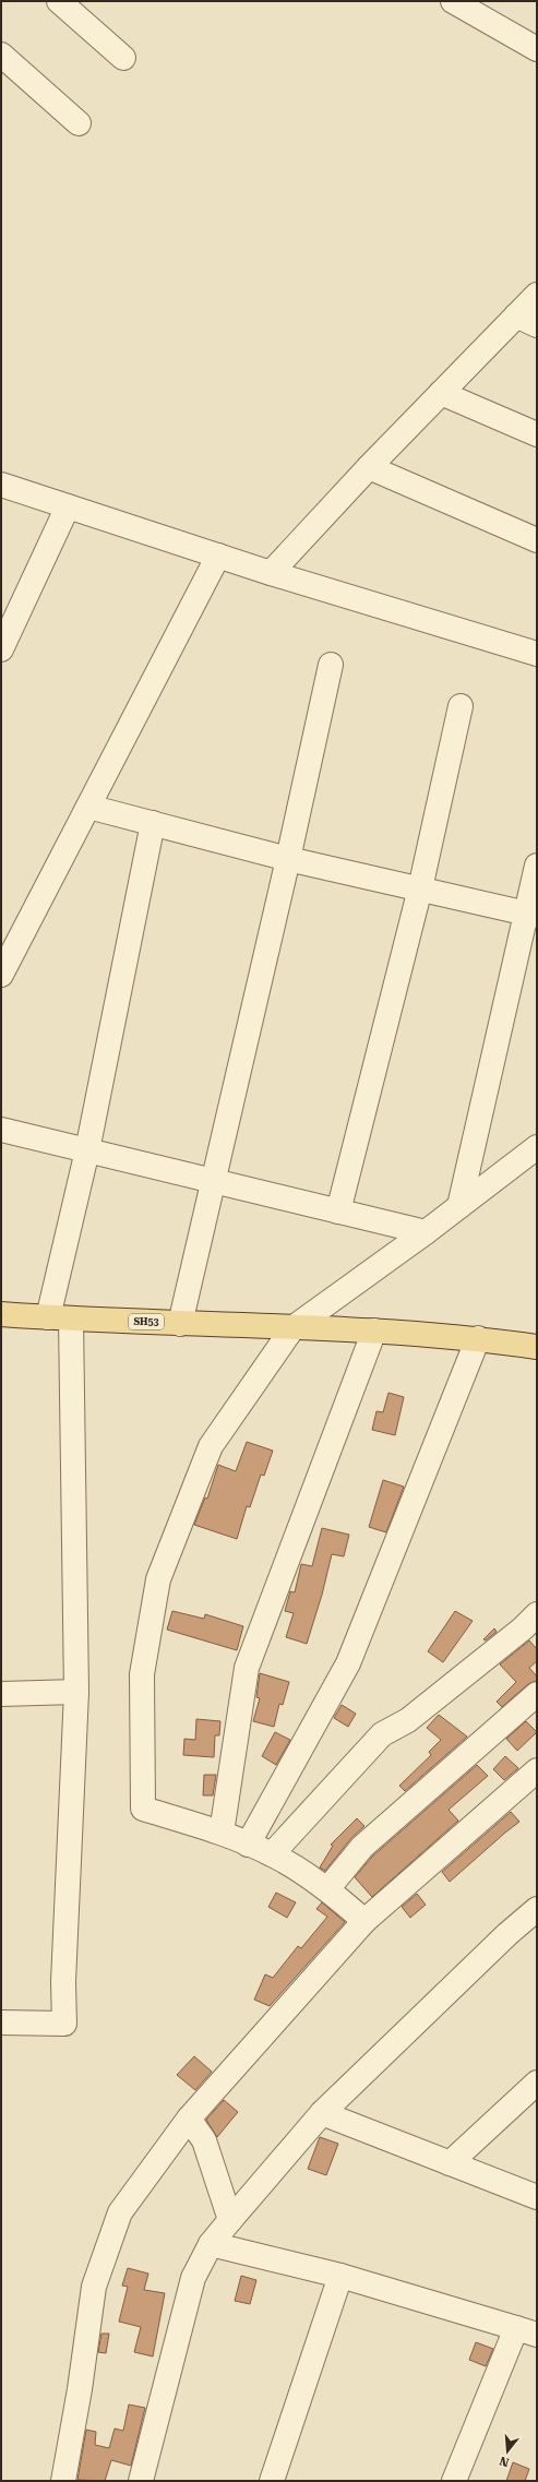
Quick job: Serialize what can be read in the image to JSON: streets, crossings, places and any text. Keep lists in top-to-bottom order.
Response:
{
  "streets": {
    "main road": ["SH53"]
  },
  "north": "bottom"
}
